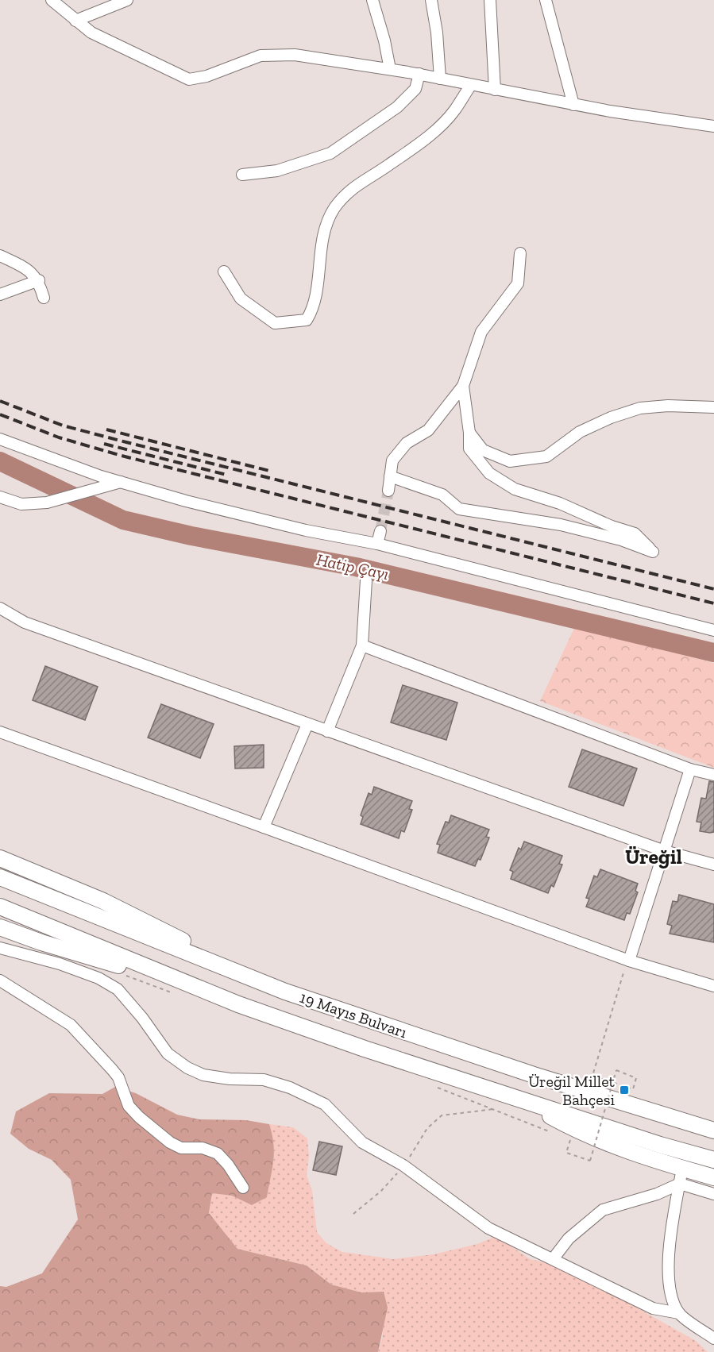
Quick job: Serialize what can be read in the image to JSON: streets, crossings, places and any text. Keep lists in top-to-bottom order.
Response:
{
  "streets": {
    "highway": ["19 Mayıs Bulvarı"]
  },
  "districts": ["Üreğil"],
  "water": ["Hatip Çayı"],
  "places": {
    "transit": ["Üreğil Millet Bahçesi"]
  }
}
